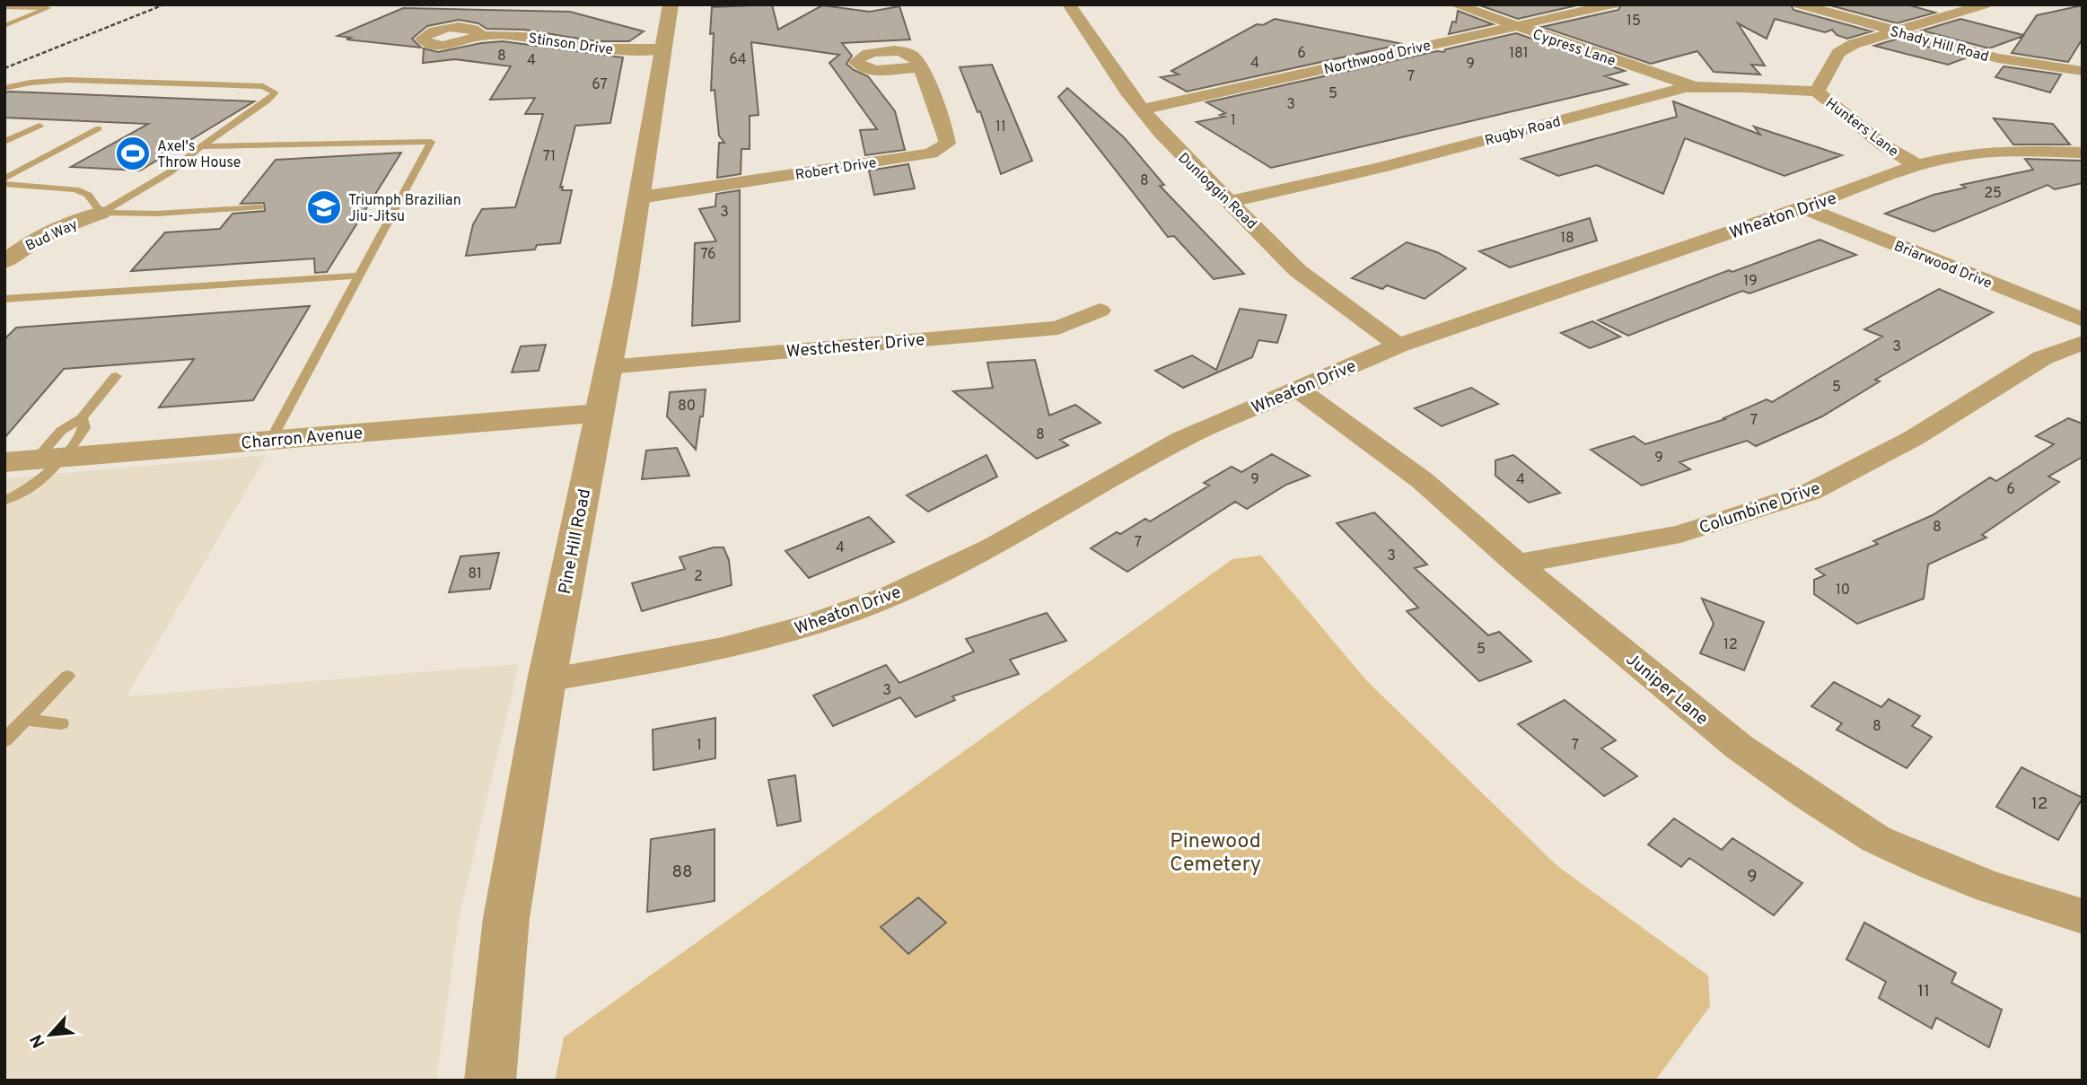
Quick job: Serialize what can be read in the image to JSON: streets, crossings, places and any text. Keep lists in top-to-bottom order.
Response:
{
  "streets": {
    "street": [
      "Stinson Drive",
      "Shady Hill Road",
      "Cypress Lane",
      "Northwood Drive",
      "Hunters Lane",
      "Rugby Road",
      "Robert Drive",
      "Dunloggin Road",
      "Wheaton Drive",
      "Bud Way",
      "Briarwood Drive",
      "Westchester Drive",
      "Charron Avenue",
      "Columbine Drive",
      "Pine Hill Road",
      "Juniper Lane"
    ]
  },
  "crossings": [
    ["Stinson Drive", "Pine Hill Road"],
    ["Shady Hill Road", "Hunters Lane"],
    ["Cypress Lane", "Northwood Drive"],
    ["Cypress Lane", "Rugby Road"],
    ["Northwood Drive", "Dunloggin Road"],
    ["Hunters Lane", "Rugby Road"],
    ["Hunters Lane", "Wheaton Drive"],
    ["Rugby Road", "Dunloggin Road"],
    ["Robert Drive", "Pine Hill Road"],
    ["Dunloggin Road", "Wheaton Drive"],
    ["Wheaton Drive", "Briarwood Drive"],
    ["Wheaton Drive", "Pine Hill Road"],
    ["Wheaton Drive", "Juniper Lane"],
    ["Westchester Drive", "Pine Hill Road"],
    ["Charron Avenue", "Pine Hill Road"],
    ["Columbine Drive", "Juniper Lane"]
  ],
  "parks": ["Pinewood Cemetery"],
  "places": {
    "sports": ["Axel's Throw House"],
    "school or university": ["Triumph Brazilian Jiu-Jitsu"]
  },
  "house_numbers": [
    "15",
    "6",
    "181",
    "8",
    "64",
    "4",
    "4",
    "9",
    "7",
    "67",
    "5",
    "3",
    "1",
    "11",
    "71",
    "8",
    "25",
    "3",
    "18",
    "76",
    "19",
    "3",
    "5",
    "80",
    "7",
    "8",
    "9",
    "9",
    "4",
    "6",
    "8",
    "7",
    "4",
    "3",
    "81",
    "2",
    "10",
    "12",
    "5",
    "3",
    "8",
    "1",
    "7",
    "12",
    "88",
    "9",
    "11"
  ],
  "north": "bottom left"
}
